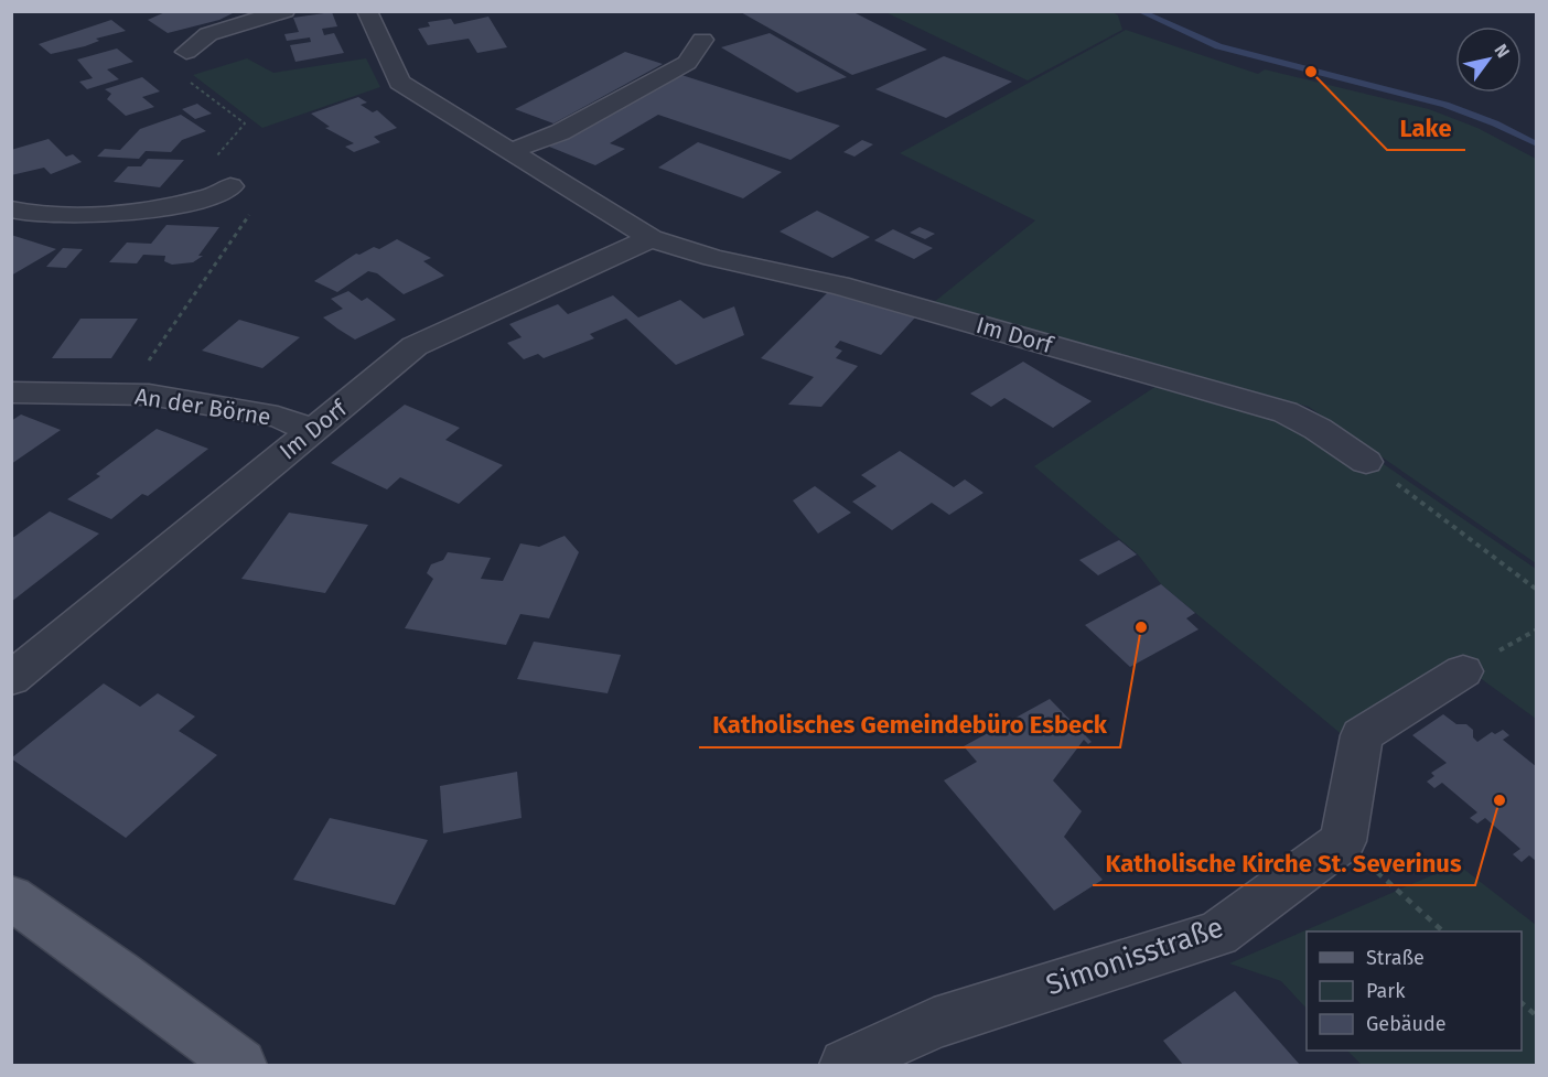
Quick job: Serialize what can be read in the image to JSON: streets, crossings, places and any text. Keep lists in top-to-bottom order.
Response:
{
  "streets": {
    "street": ["Im Dorf", "An der Börne", "Simonisstraße"]
  },
  "crossings": [
    ["Im Dorf", "An der Börne"]
  ],
  "places": ["Lake", "Katholisches Gemeindebüro Esbeck", "Katholische Kirche St. Severinus"],
  "legend": ["Straße", "Park", "Gebäude"],
  "north": "top right"
}
